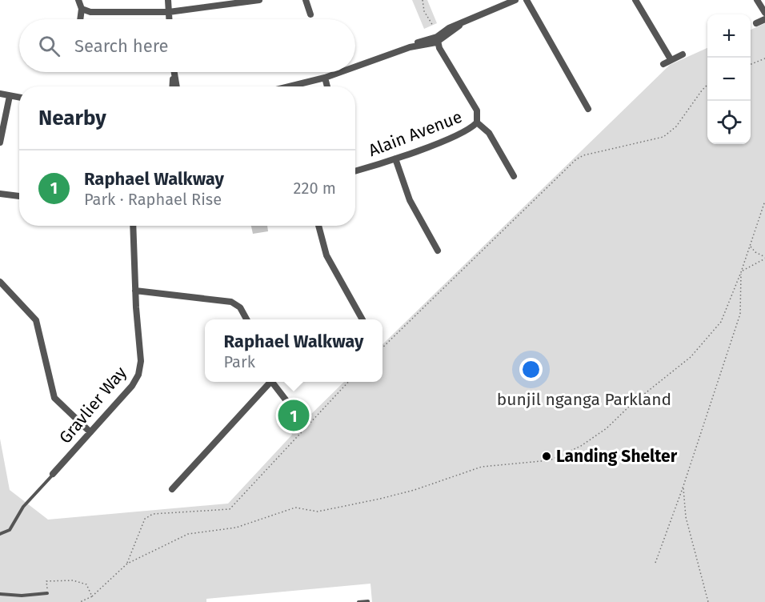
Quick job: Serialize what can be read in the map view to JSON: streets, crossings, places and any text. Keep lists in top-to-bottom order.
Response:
{
  "streets": {
    "street": ["Alain Avenue", "Gravlier Way"]
  },
  "parks": ["bunjil nganga Parkland"],
  "places": ["Landing Shelter"],
  "page": {
    "map_buttons": ["+", "−"],
    "search": "Search here",
    "heading": "Nearby",
    "list": [
      {
        "mark": "1",
        "name": "Raphael Walkway",
        "note": "Park · Raphael Rise",
        "value": "220 m"
      }
    ],
    "popup": ["Raphael Walkway", "Park"],
    "pins": "1"
  }
}
